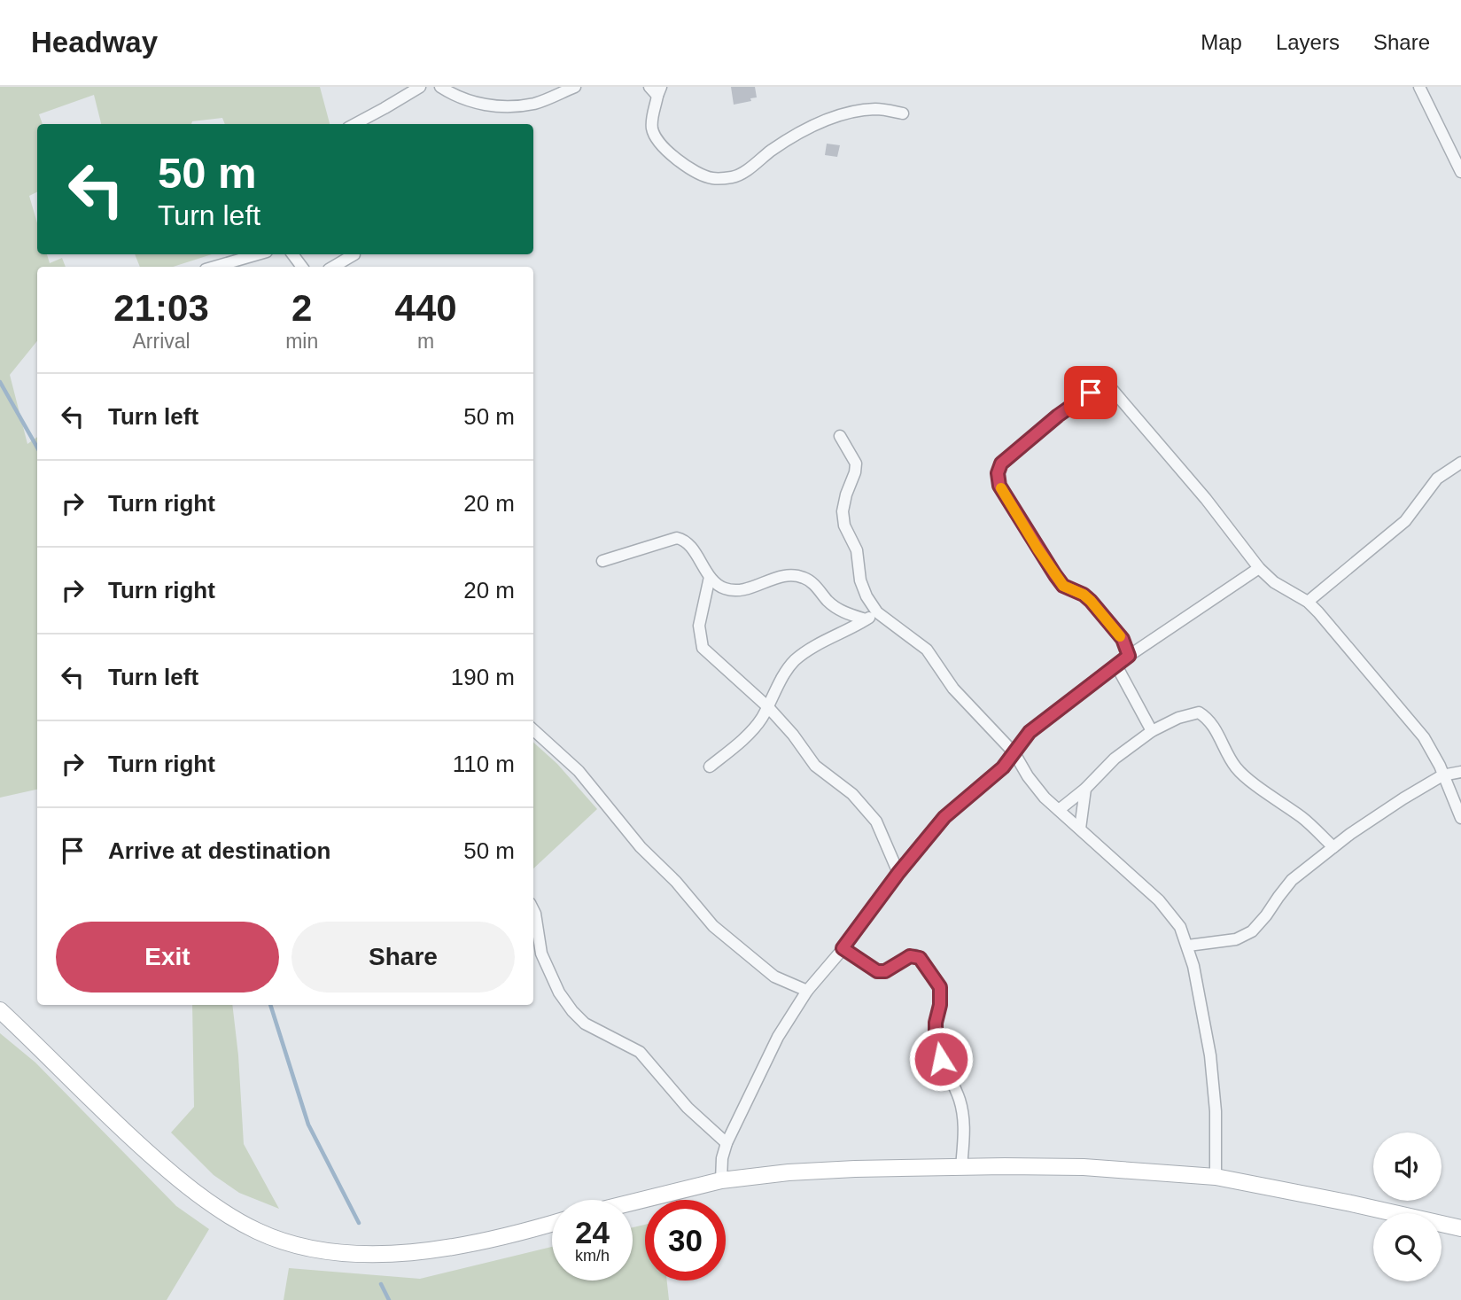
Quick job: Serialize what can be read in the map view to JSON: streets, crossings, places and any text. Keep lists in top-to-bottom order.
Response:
{
  "page": {
    "header": "Headway",
    "nav": ["Map", "Layers", "Share"],
    "turn": ["50 m", "Turn left"],
    "eta": [
      "21:03",
      "Arrival",
      "2",
      "min",
      "440",
      "m"
    ],
    "list": [
      {
        "name": "Turn left",
        "value": "50 m"
      },
      {
        "name": "Turn right",
        "value": "20 m"
      },
      {
        "name": "Turn right",
        "value": "20 m"
      },
      {
        "name": "Turn left",
        "value": "190 m"
      },
      {
        "name": "Turn right",
        "value": "110 m"
      },
      {
        "name": "Arrive at destination",
        "value": "50 m"
      }
    ],
    "buttons": ["Exit", "Share"],
    "speed": "24 km/h",
    "limit": "30"
  }
}
